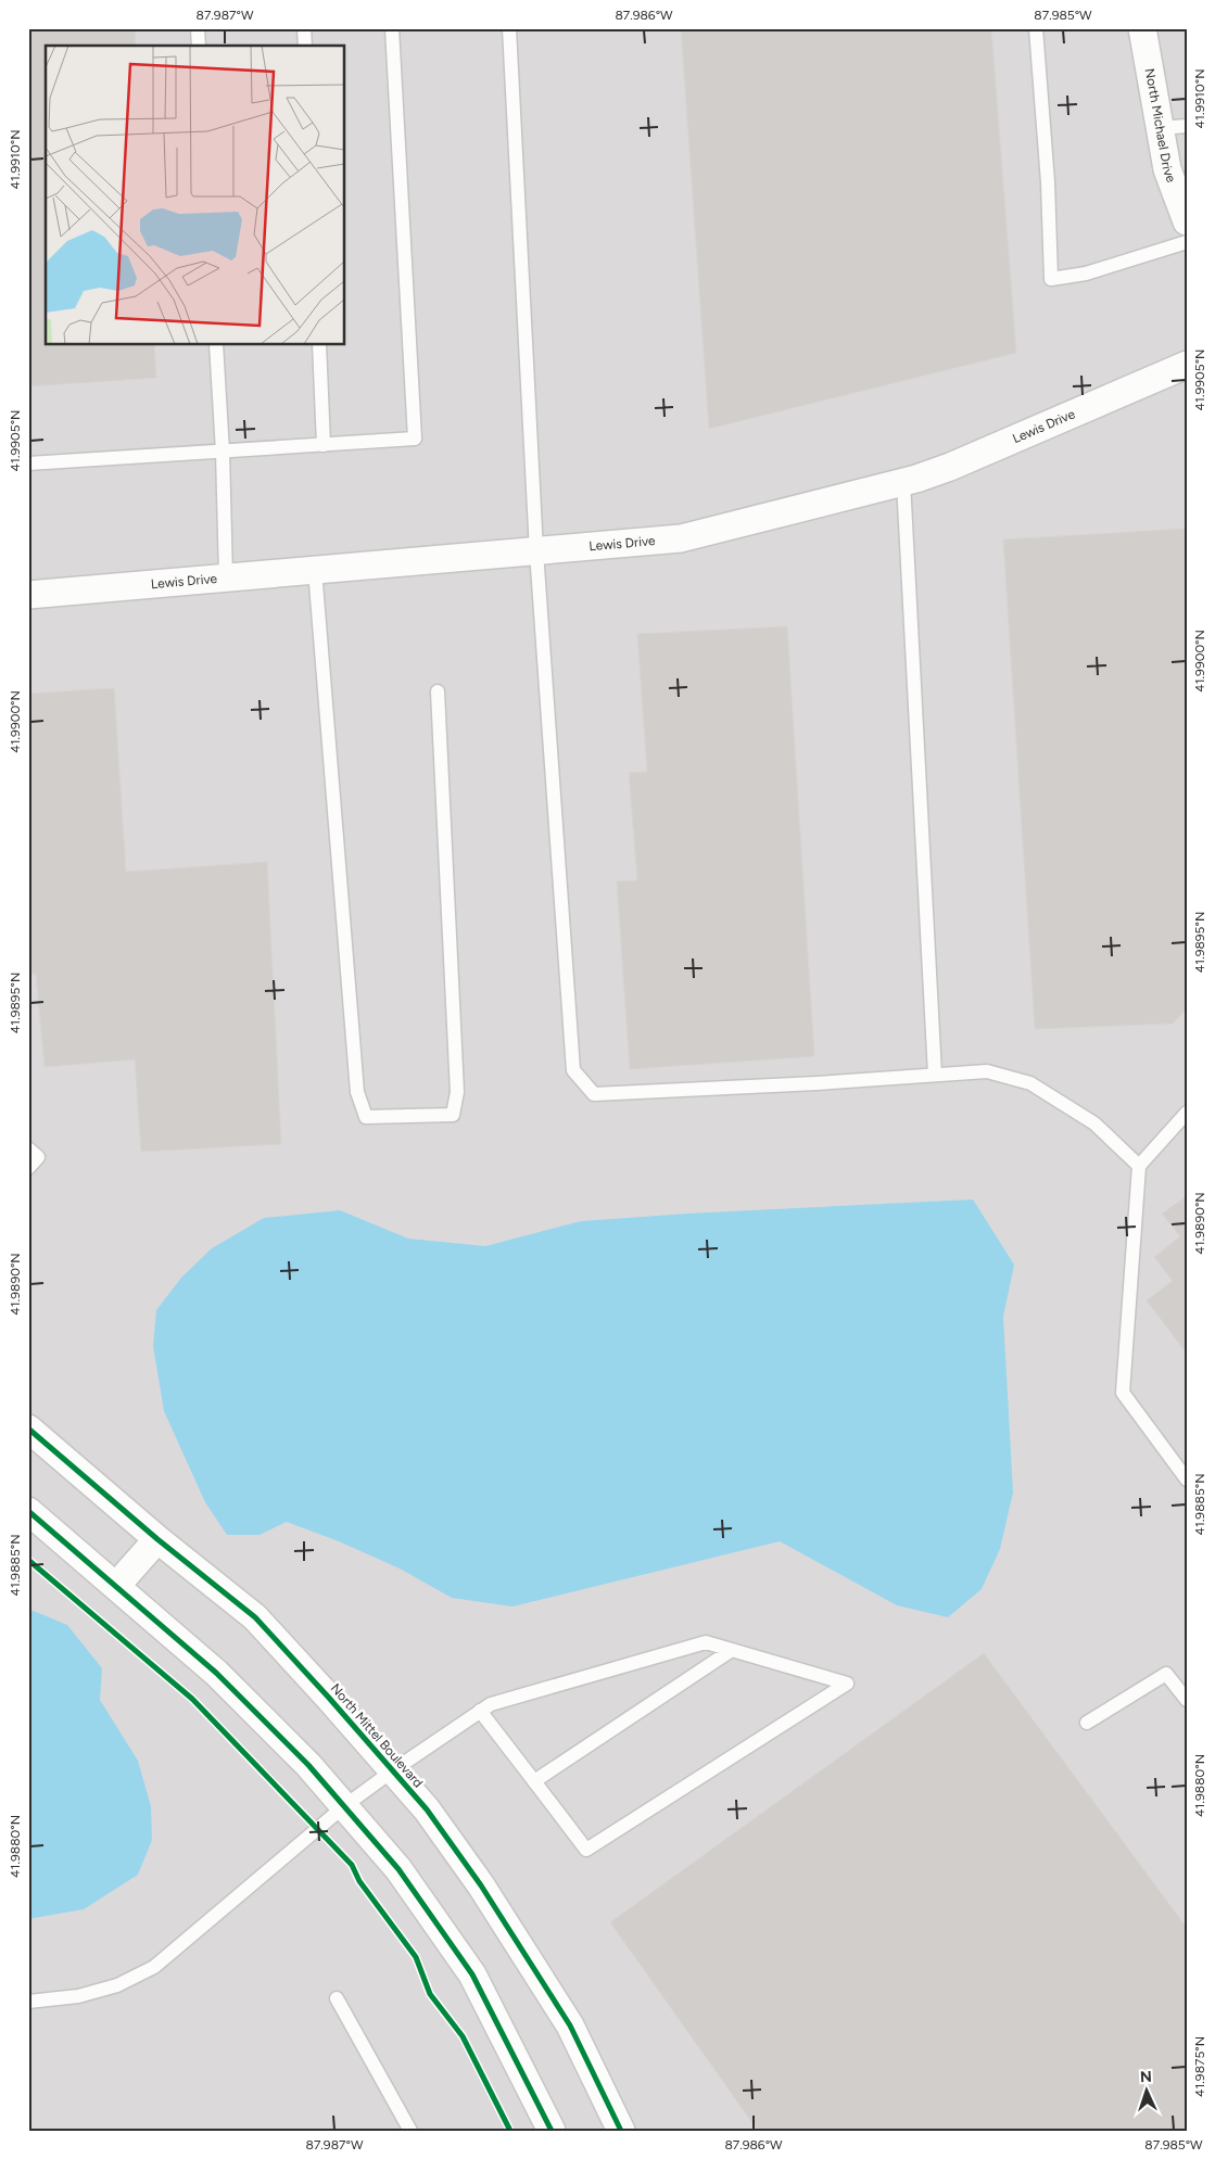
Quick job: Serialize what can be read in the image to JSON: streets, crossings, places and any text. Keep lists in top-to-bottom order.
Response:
{
  "streets": {
    "street": ["North Michael Drive", "Lewis Drive", "North Mittel Boulevard"]
  },
  "north": "top",
  "coordinates": [
    "87.987°W",
    "87.986°W",
    "87.985°W",
    "41.9910°N",
    "41.9905°N",
    "41.9900°N",
    "41.9895°N",
    "41.9890°N",
    "41.9885°N",
    "41.9880°N",
    "41.9875°N"
  ]
}
